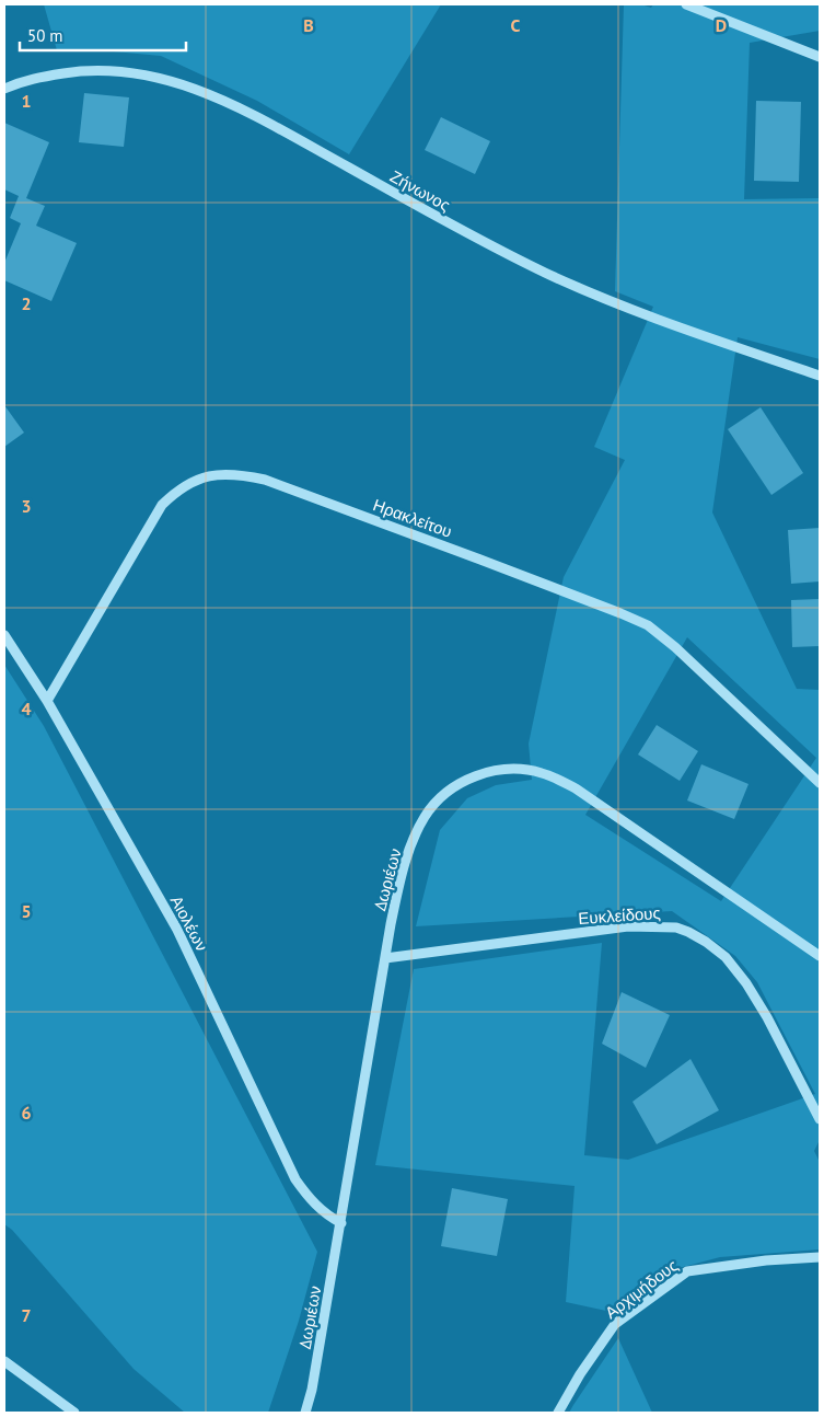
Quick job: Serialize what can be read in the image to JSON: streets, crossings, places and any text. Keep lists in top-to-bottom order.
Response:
{
  "streets": {
    "street": [
      "Ζήνωνος",
      "Ηρακλείτου",
      "Δωριέων",
      "Ευκλείδους",
      "Αιολέων",
      "Αρχιμήδους"
    ]
  },
  "crossings": [
    ["Ηρακλείτου", "Αιολέων"],
    ["Δωριέων", "Ευκλείδους"],
    ["Δωριέων", "Αιολέων"]
  ],
  "scale_bar": "50 m",
  "grid": {
    "columns": ["B", "C", "D"],
    "rows": [
      "1",
      "2",
      "3",
      "4",
      "5",
      "6",
      "7"
    ]
  }
}
